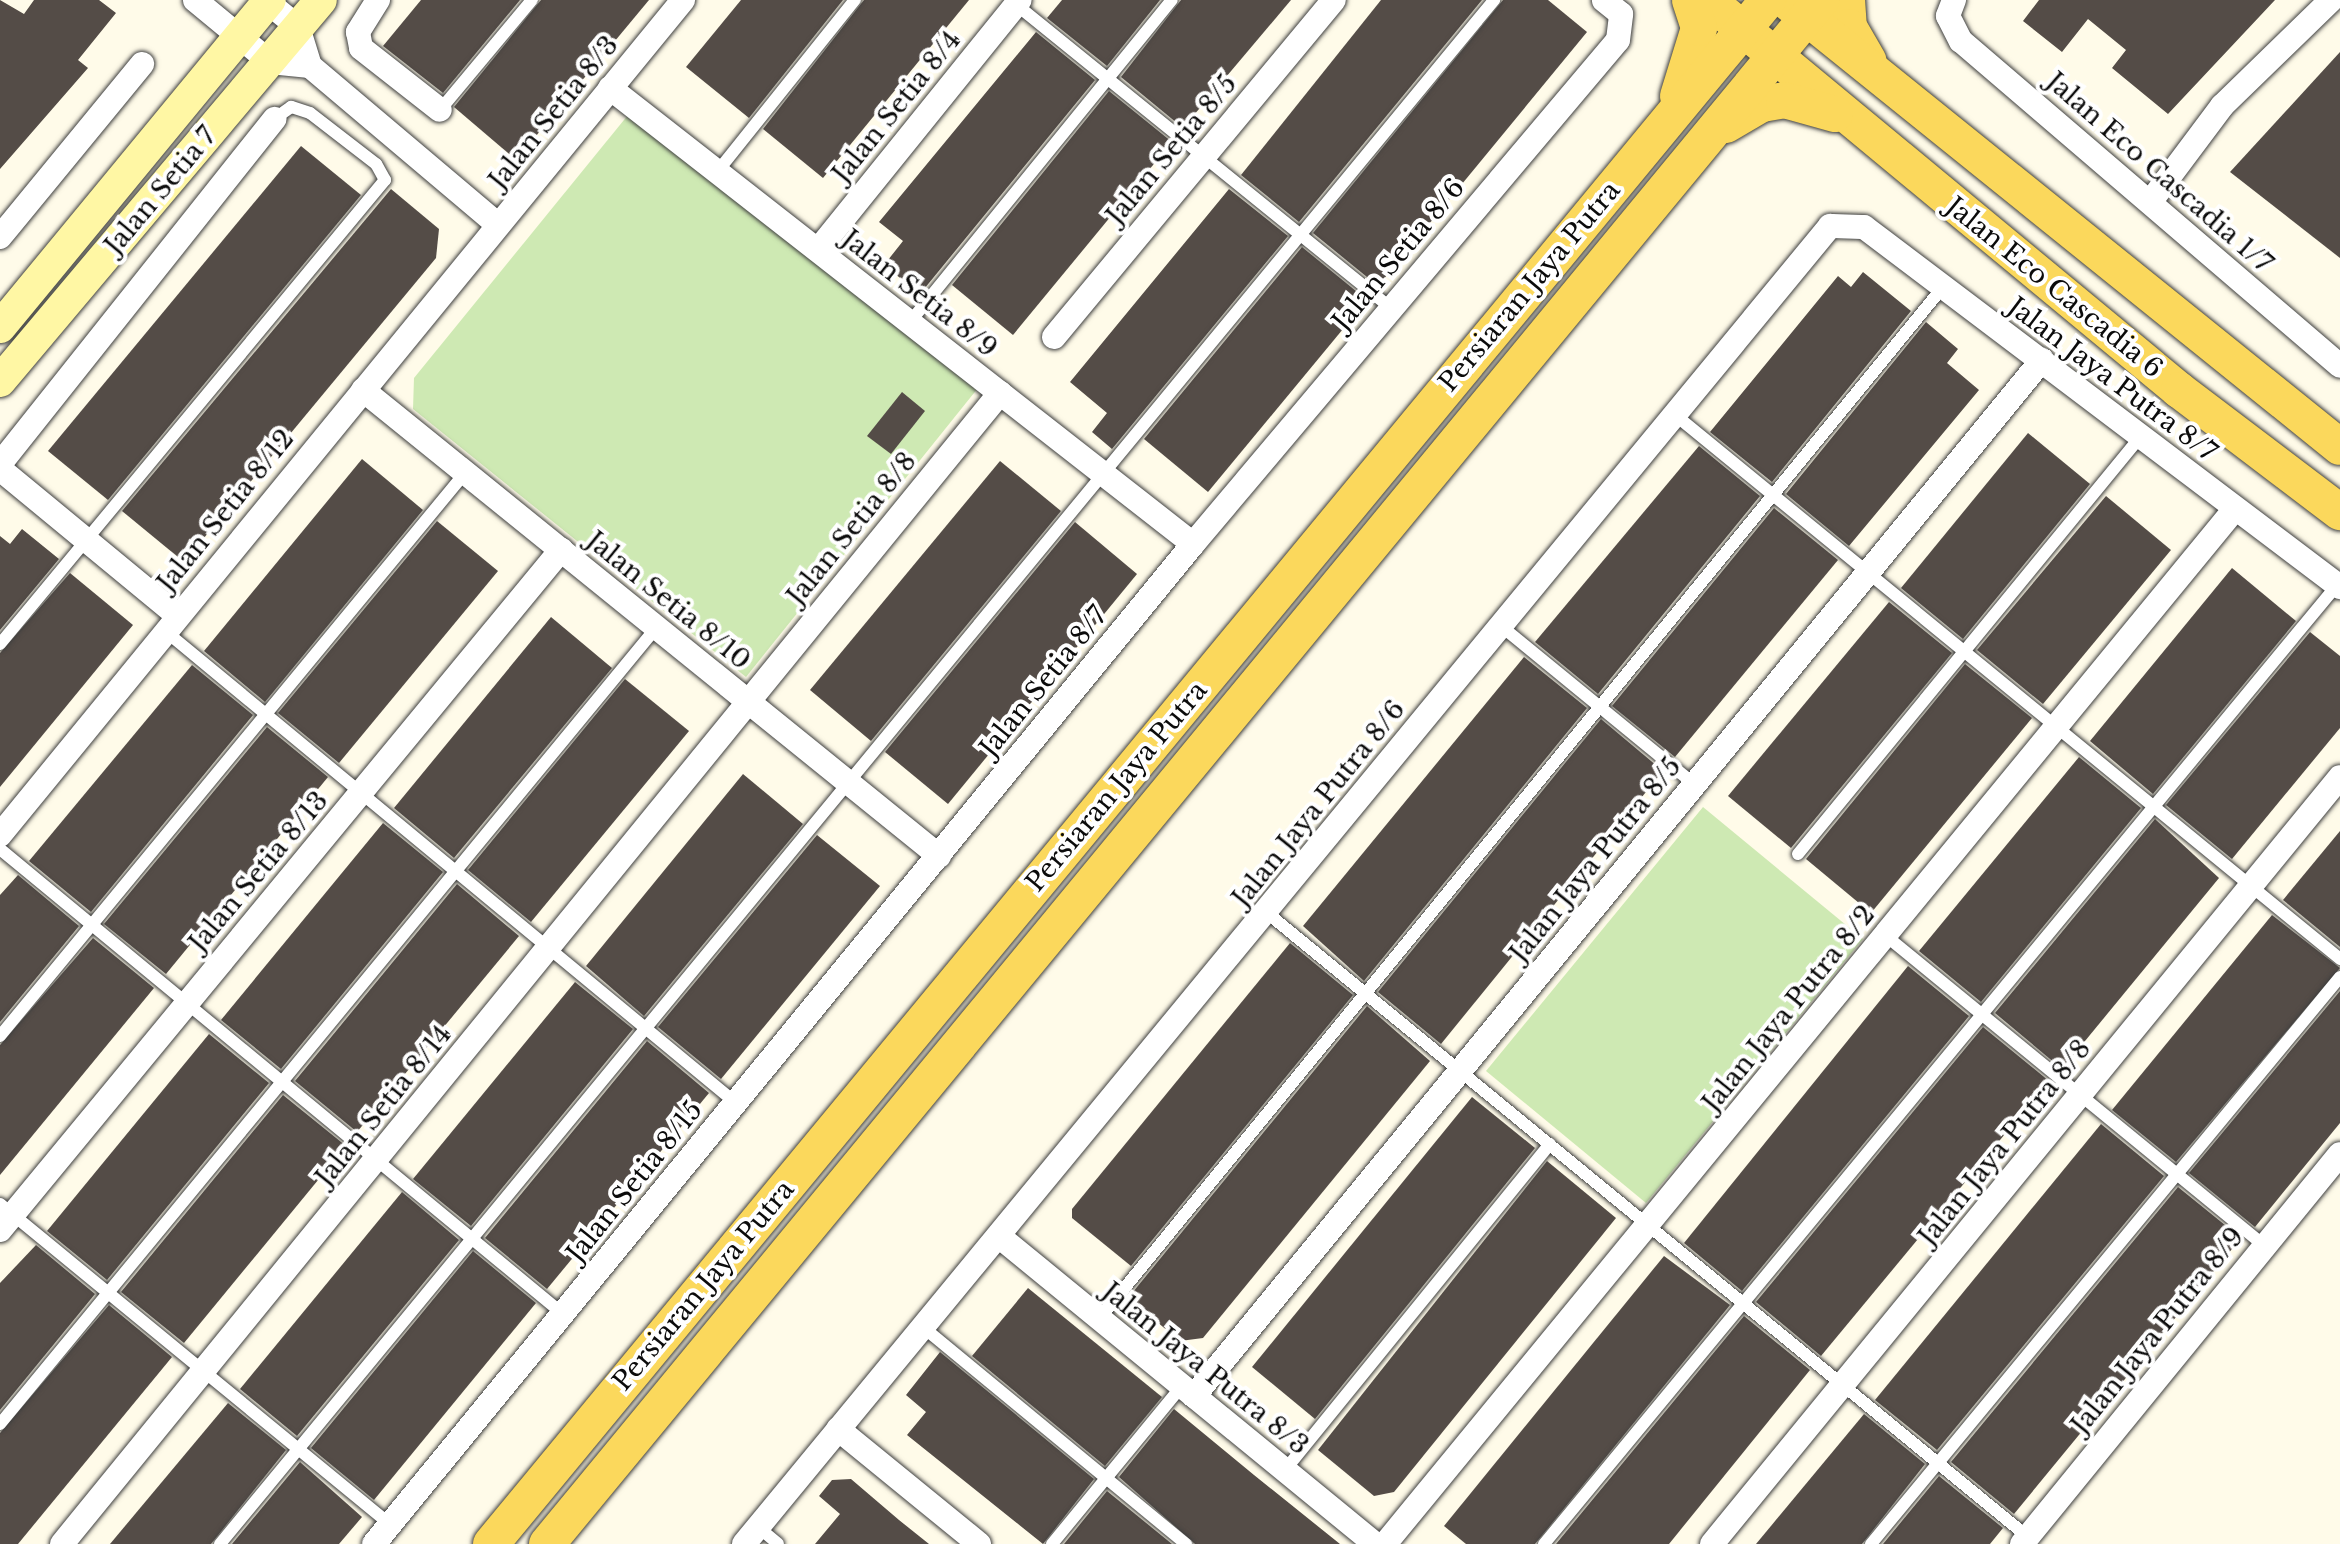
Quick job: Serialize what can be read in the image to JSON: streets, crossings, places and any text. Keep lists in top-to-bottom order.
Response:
{
  "streets": {
    "main road": ["Persiaran Jaya Putra", "Jalan Eco Cascadia 6"],
    "street": [
      "Jalan Setia 8/4",
      "Jalan Setia 8/3",
      "Jalan Setia 8/5",
      "Jalan Eco Cascadia 1/7",
      "Jalan Setia 7",
      "Jalan Setia 8/6",
      "Jalan Setia 8/9",
      "Jalan Jaya Putra 8/7",
      "Jalan Setia 8/12",
      "Jalan Setia 8/8",
      "Jalan Setia 8/10",
      "Jalan Setia 8/7",
      "Jalan Jaya Putra 8/6",
      "Jalan Jaya Putra 8/5",
      "Jalan Setia 8/13",
      "Jalan Jaya Putra 8/2",
      "Jalan Setia 8/14",
      "Jalan Jaya Putra 8/8",
      "Jalan Setia 8/15",
      "Jalan Jaya Putra 8/9",
      "Jalan Jaya Putra 8/3"
    ]
  },
  "crossings": [
    ["Jalan Setia 8/4", "Jalan Setia 8/9"],
    ["Jalan Setia 8/3", "Jalan Setia 8/9"],
    ["Jalan Setia 8/3", "Jalan Setia 8/12"],
    ["Jalan Setia 8/6", "Jalan Setia 8/9"],
    ["Jalan Setia 8/6", "Jalan Setia 8/7"],
    ["Persiaran Jaya Putra", "Jalan Eco Cascadia 6"],
    ["Jalan Setia 8/9", "Jalan Setia 8/8"],
    ["Jalan Setia 8/9", "Jalan Setia 8/7"],
    ["Jalan Jaya Putra 8/7", "Jalan Jaya Putra 8/6"],
    ["Jalan Jaya Putra 8/7", "Jalan Jaya Putra 8/5"],
    ["Jalan Jaya Putra 8/7", "Jalan Jaya Putra 8/2"],
    ["Jalan Setia 8/12", "Jalan Setia 8/10"],
    ["Jalan Setia 8/8", "Jalan Setia 8/10"],
    ["Jalan Setia 8/8", "Jalan Setia 8/14"],
    ["Jalan Setia 8/10", "Jalan Setia 8/7"],
    ["Jalan Setia 8/10", "Jalan Setia 8/13"],
    ["Jalan Setia 8/10", "Jalan Setia 8/14"],
    ["Jalan Setia 8/10", "Jalan Setia 8/15"],
    ["Jalan Setia 8/7", "Jalan Setia 8/15"],
    ["Jalan Jaya Putra 8/6", "Jalan Jaya Putra 8/3"],
    ["Jalan Jaya Putra 8/5", "Jalan Jaya Putra 8/3"]
  ]
}
